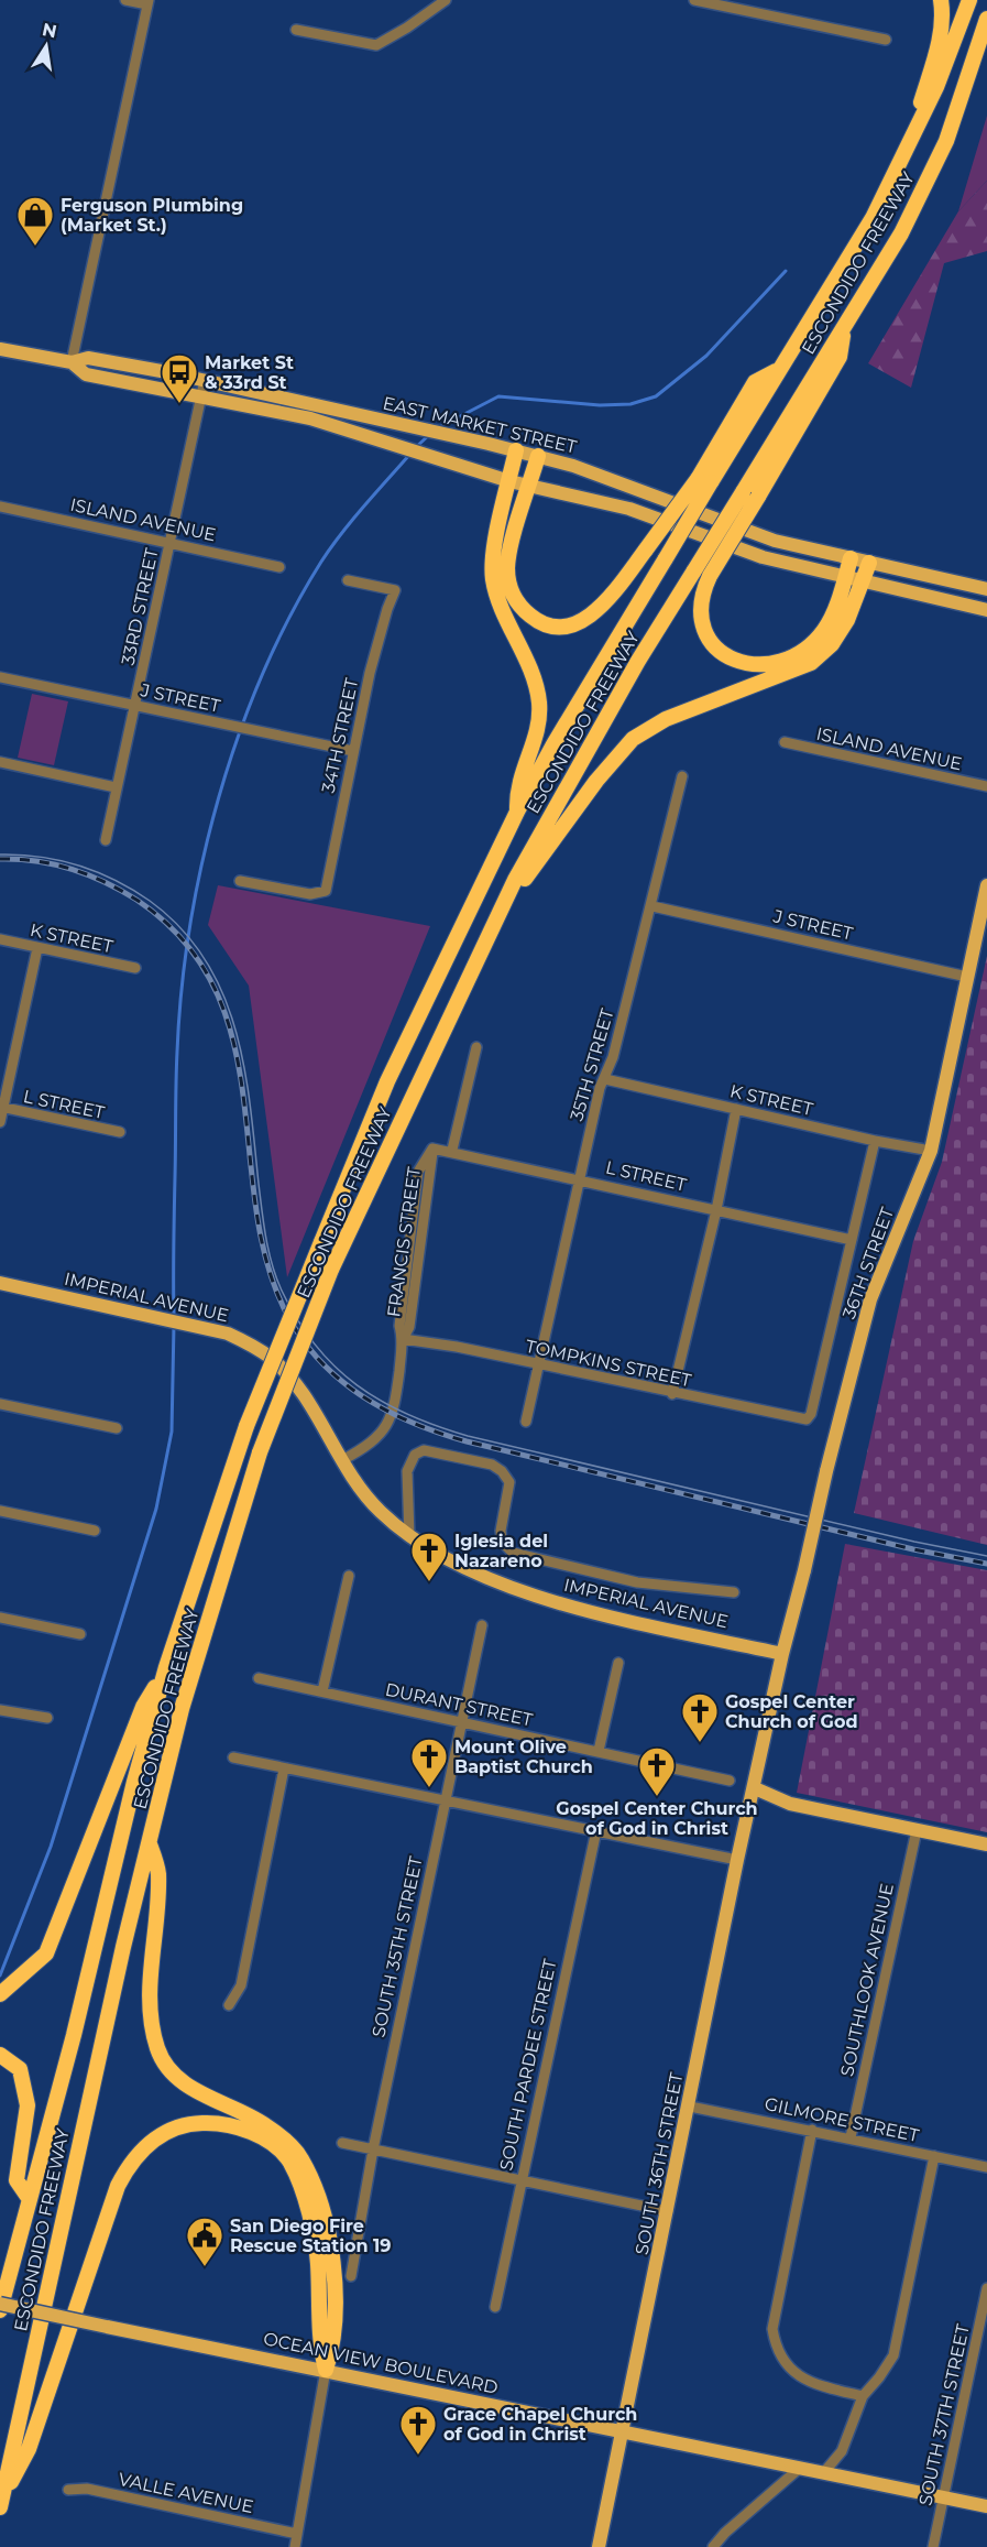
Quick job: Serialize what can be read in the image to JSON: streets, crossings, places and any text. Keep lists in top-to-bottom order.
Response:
{
  "streets": {
    "highway": ["ESCONDIDO FREEWAY"],
    "main road": [
      "EAST MARKET STREET",
      "36TH STREET",
      "IMPERIAL AVENUE",
      "SOUTH 36TH STREET",
      "OCEAN VIEW BOULEVARD"
    ],
    "street": [
      "ISLAND AVENUE",
      "33RD STREET",
      "J STREET",
      "34TH STREET",
      "K STREET",
      "35TH STREET",
      "L STREET",
      "FRANCIS STREET",
      "TOMPKINS STREET",
      "DURANT STREET",
      "SOUTH 35TH STREET",
      "SOUTHLOOK AVENUE",
      "SOUTH PARDEE STREET",
      "GILMORE STREET",
      "SOUTH 37TH STREET",
      "VALLE AVENUE"
    ]
  },
  "crossings": [
    ["EAST MARKET STREET", "33RD STREET"],
    ["ISLAND AVENUE", "33RD STREET"],
    ["33RD STREET", "J STREET"],
    ["J STREET", "34TH STREET"],
    ["J STREET", "35TH STREET"],
    ["J STREET", "36TH STREET"],
    ["K STREET", "35TH STREET"],
    ["K STREET", "36TH STREET"],
    ["35TH STREET", "L STREET"],
    ["35TH STREET", "TOMPKINS STREET"],
    ["L STREET", "FRANCIS STREET"],
    ["L STREET", "36TH STREET"],
    ["FRANCIS STREET", "IMPERIAL AVENUE"],
    ["FRANCIS STREET", "TOMPKINS STREET"],
    ["36TH STREET", "IMPERIAL AVENUE"],
    ["36TH STREET", "TOMPKINS STREET"],
    ["DURANT STREET", "SOUTH 35TH STREET"],
    ["SOUTHLOOK AVENUE", "GILMORE STREET"],
    ["GILMORE STREET", "SOUTH 36TH STREET"],
    ["SOUTH 36TH STREET", "OCEAN VIEW BOULEVARD"],
    ["OCEAN VIEW BOULEVARD", "SOUTH 37TH STREET"]
  ],
  "places": {
    "shop": ["Ferguson Plumbing (Market St.)"],
    "bus stop": ["Market St & 33rd St"],
    "church": [
      "Iglesia del Nazareno",
      "Gospel Center Church of God",
      "Mount Olive Baptist Church",
      "Gospel Center Church of God in Christ",
      "Grace Chapel Church of God in Christ"
    ],
    "public building": ["San Diego Fire Rescue Station 19"]
  },
  "north": "top"
}
